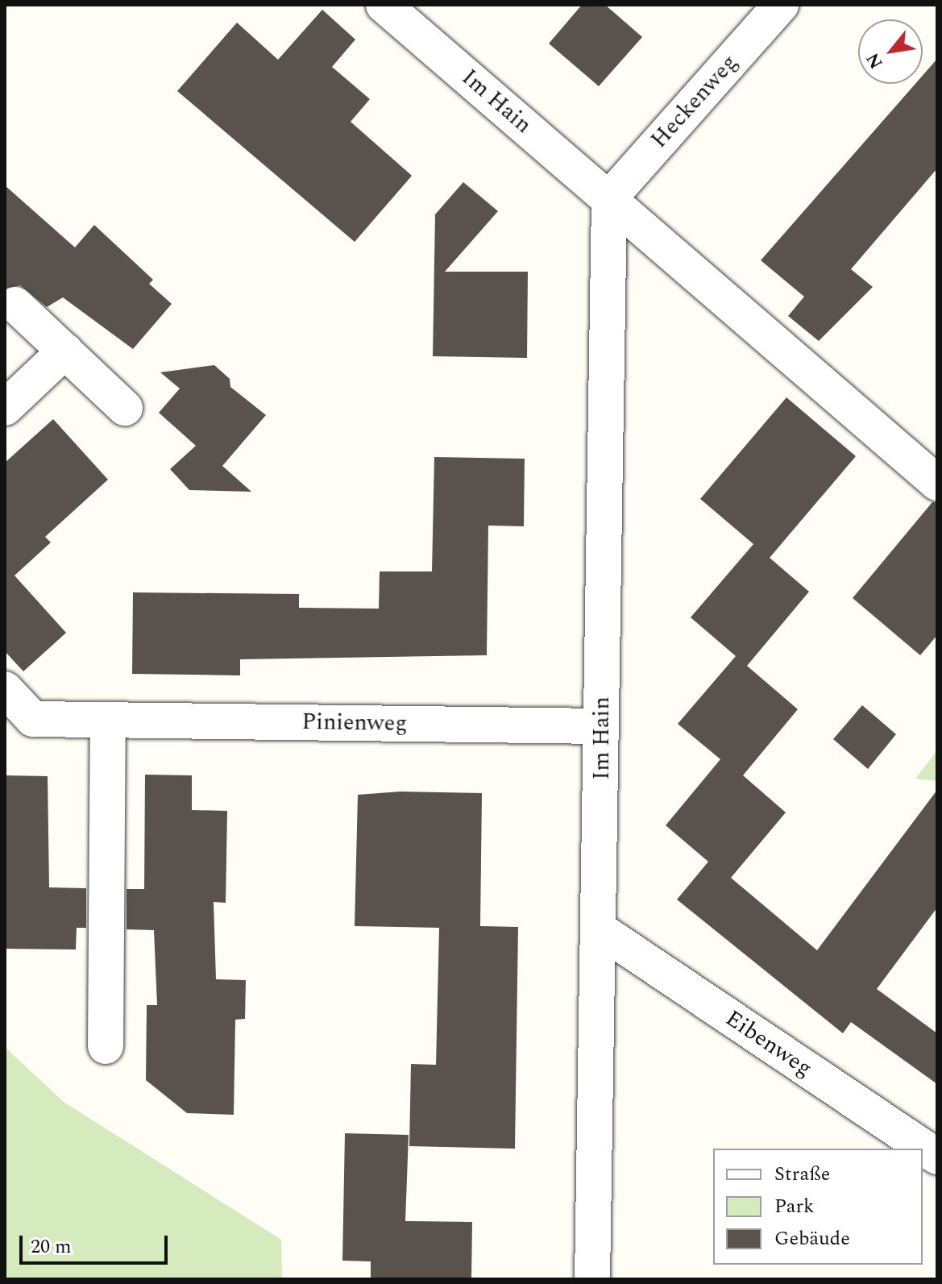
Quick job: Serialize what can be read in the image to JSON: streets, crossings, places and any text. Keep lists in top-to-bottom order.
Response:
{
  "streets": {
    "street": [
      "Im Hain",
      "Heckenweg",
      "Pinienweg",
      "Eibenweg"
    ]
  },
  "crossings": [
    ["Im Hain", "Heckenweg"],
    ["Im Hain", "Pinienweg"],
    ["Im Hain", "Eibenweg"]
  ],
  "legend": ["Straße", "Park", "Gebäude"],
  "scale_bar": "20 m",
  "north": "bottom left"
}
